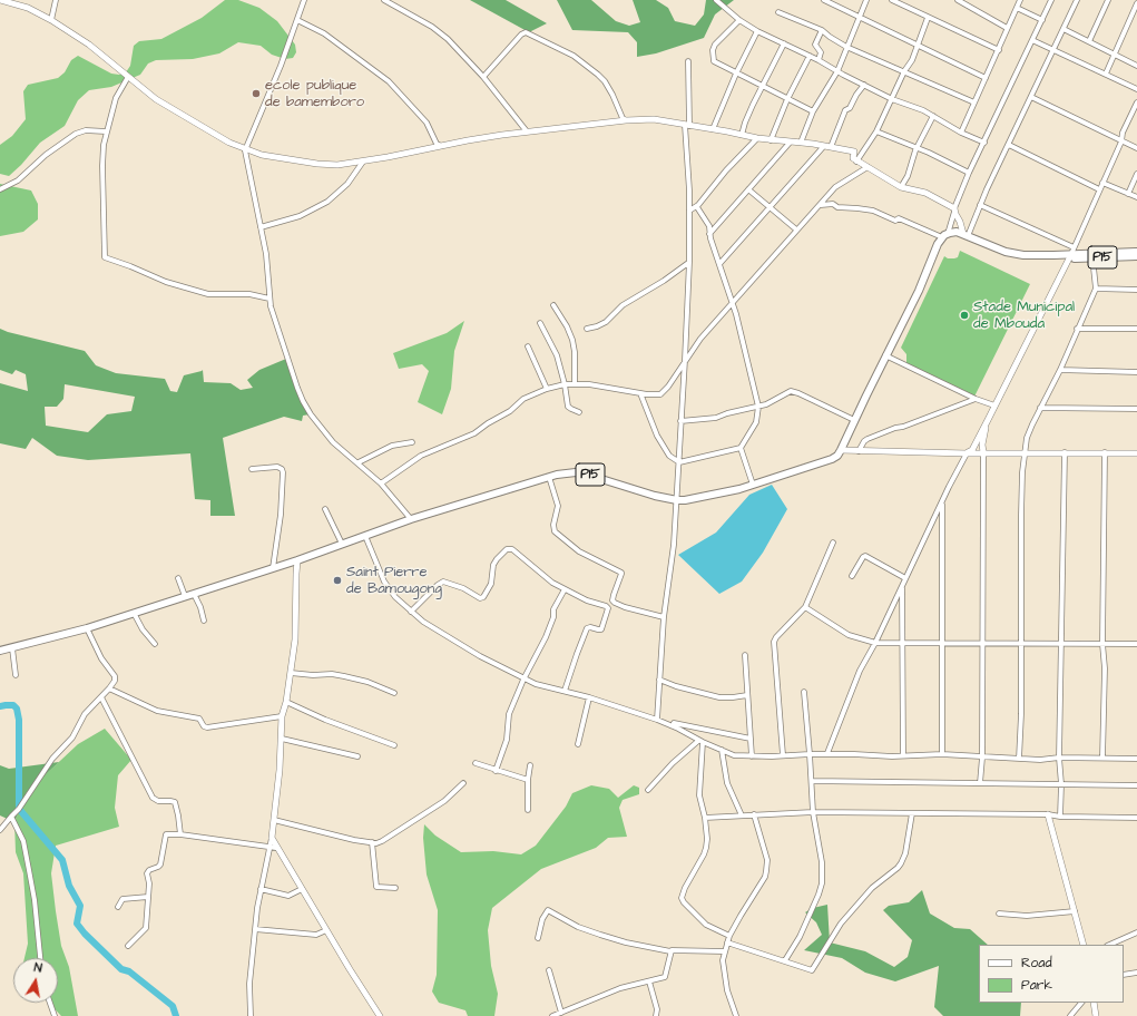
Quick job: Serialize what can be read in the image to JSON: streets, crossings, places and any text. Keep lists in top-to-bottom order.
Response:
{
  "streets": {
    "main road": ["P15"]
  },
  "places": ["ecole publique de bamemboro", "Stade Municipal de Mbouda", "Saint Pierre de Bamougong"],
  "legend": ["Road", "Park"],
  "north": "top"
}
